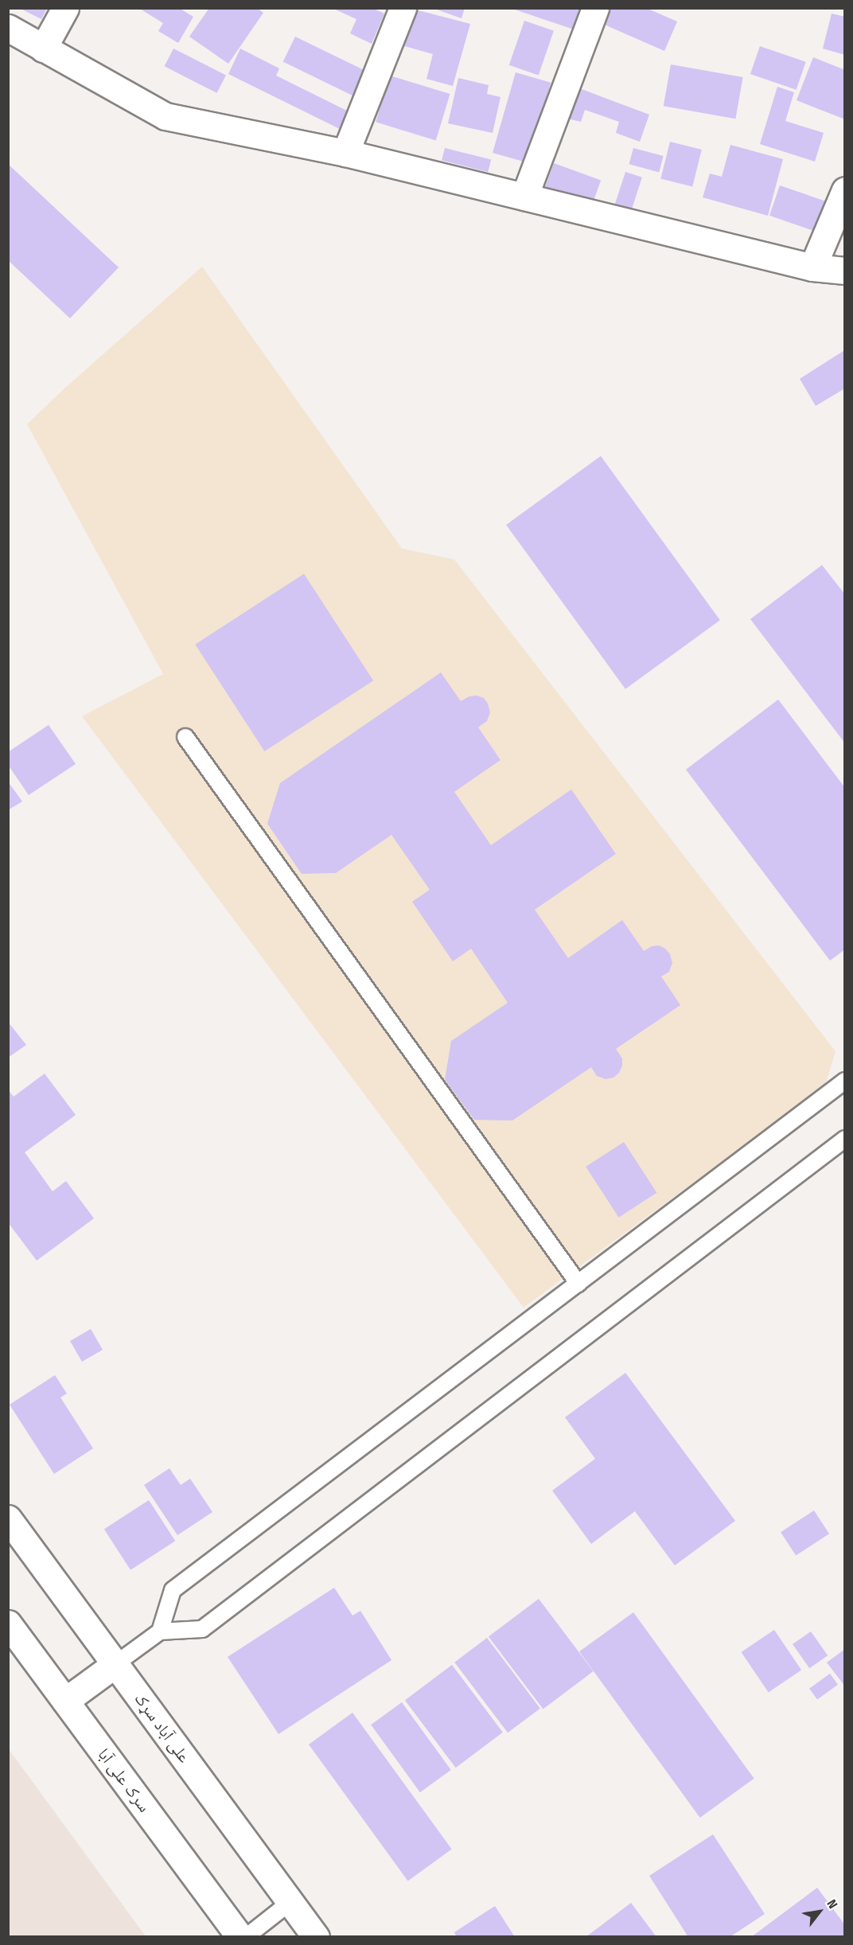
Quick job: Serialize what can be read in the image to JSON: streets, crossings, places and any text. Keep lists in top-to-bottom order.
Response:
{
  "streets": {
    "street": ["علی آباد سړک", "سرک علی آبا"]
  },
  "north": "top right"
}
